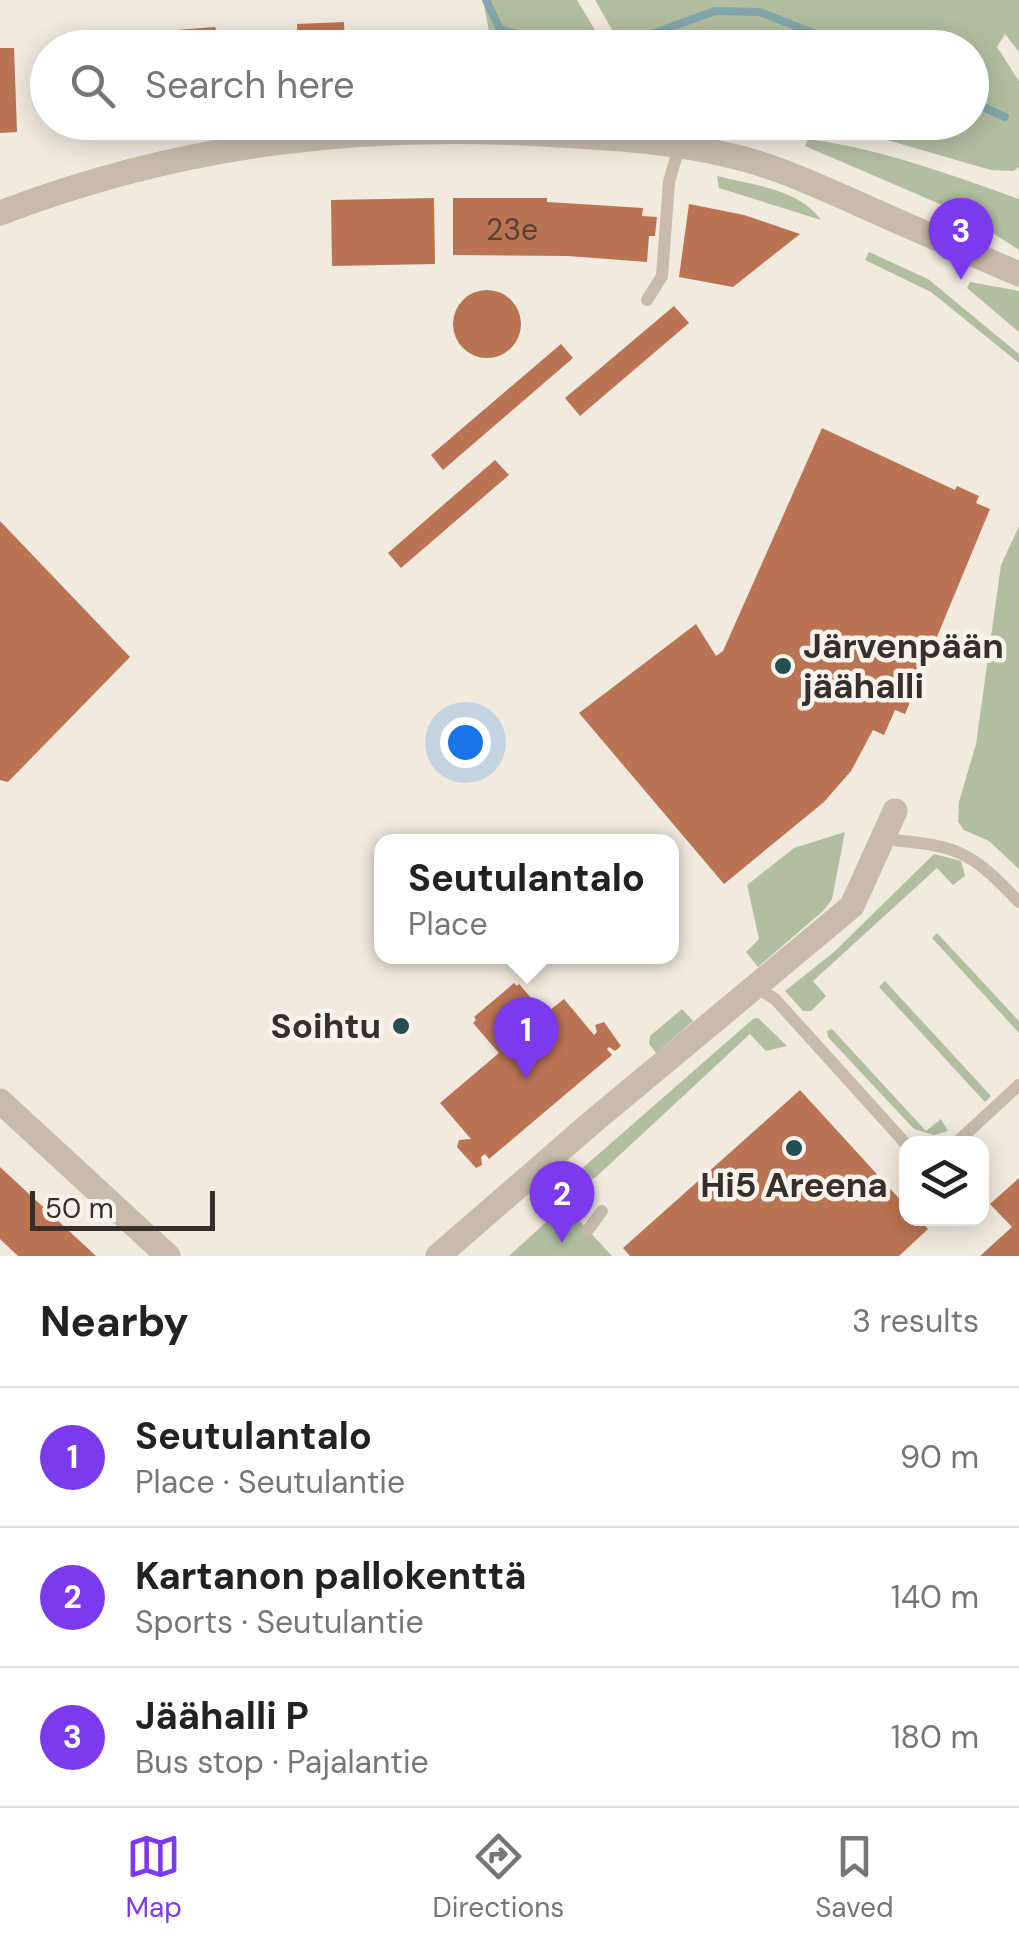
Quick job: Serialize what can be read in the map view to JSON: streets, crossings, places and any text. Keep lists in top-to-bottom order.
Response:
{
  "places": ["Järvenpään jäähalli", "Soihtu", "Hi5 Areena"],
  "house_numbers": ["23e"],
  "scale_bar": "50 m",
  "page": {
    "search": "Search here",
    "pins": ["3", "1", "2"],
    "popup": ["Seutulantalo", "Place"],
    "scale": "50 m",
    "heading": ["Nearby", "3 results"],
    "list": [
      {
        "mark": "1",
        "name": "Seutulantalo",
        "note": "Place · Seutulantie",
        "value": "90 m"
      },
      {
        "mark": "2",
        "name": "Kartanon pallokenttä",
        "note": "Sports · Seutulantie",
        "value": "140 m"
      },
      {
        "mark": "3",
        "name": "Jäähalli P",
        "note": "Bus stop · Pajalantie",
        "value": "180 m"
      }
    ],
    "nav": ["Map", "Directions", "Saved"]
  }
}
